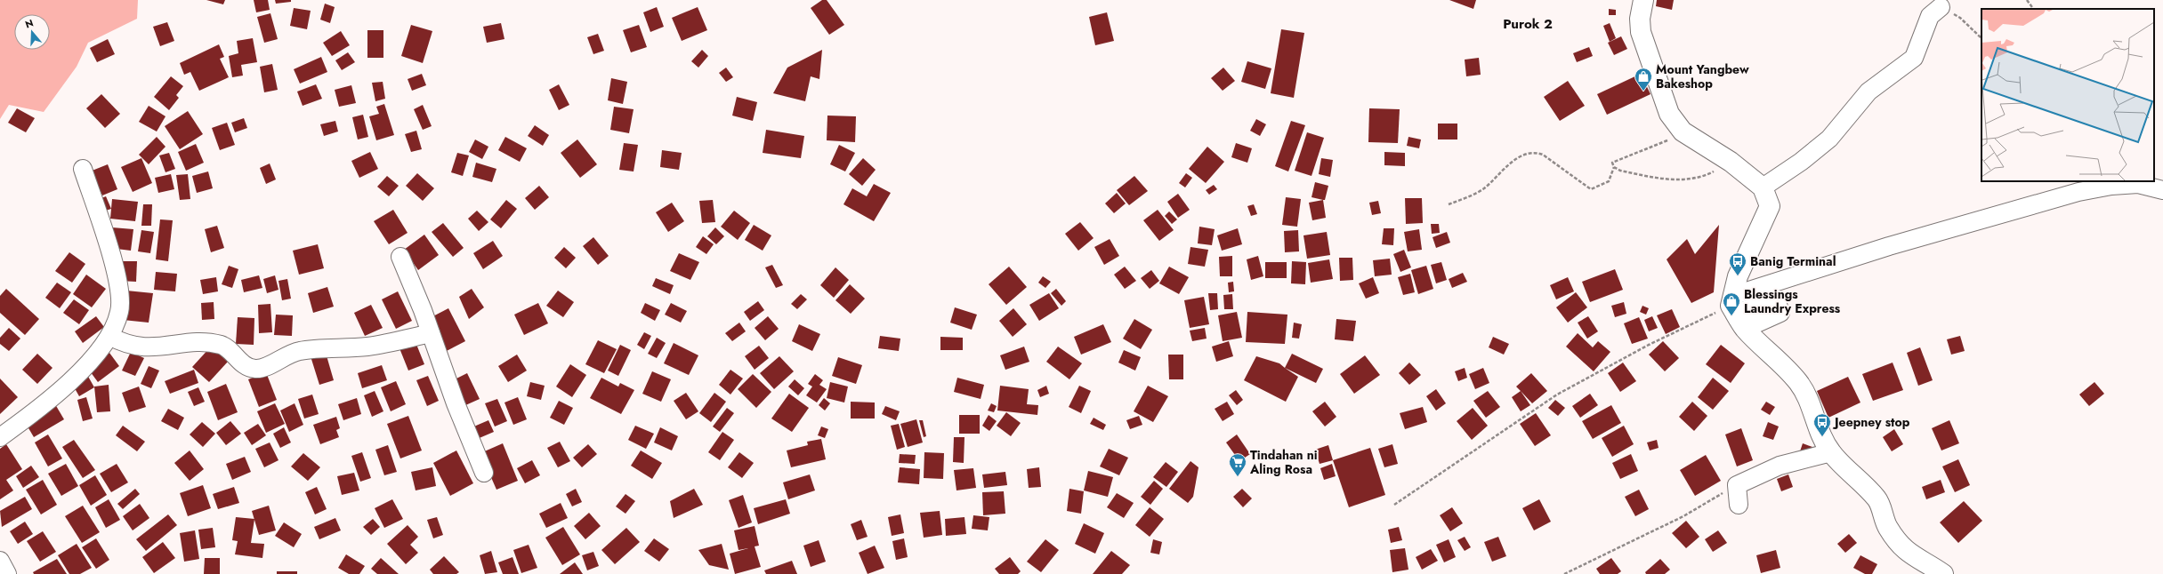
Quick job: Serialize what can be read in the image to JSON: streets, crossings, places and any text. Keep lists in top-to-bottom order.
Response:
{
  "districts": ["Purok 2"],
  "places": {
    "shop": ["Mount Yangbew Bakeshop", "Blessings Laundry Express"],
    "bus stop": ["Banig Terminal", "Jeepney stop"],
    "supermarket": ["Tindahan ni Aling Rosa"]
  },
  "north": "top"
}
